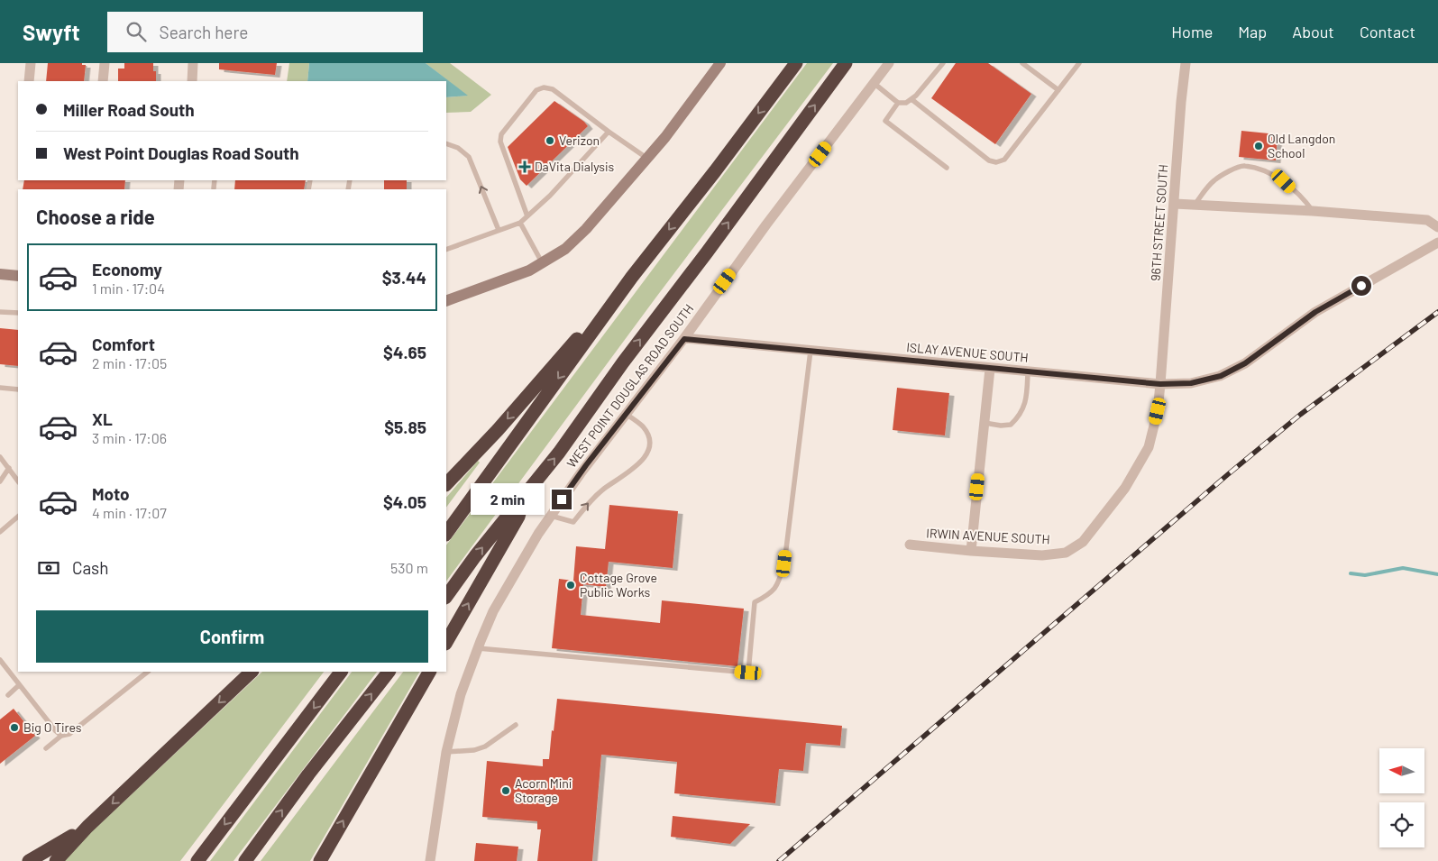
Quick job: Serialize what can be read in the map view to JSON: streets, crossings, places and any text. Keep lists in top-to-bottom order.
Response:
{
  "streets": {
    "street": [
      "96TH STREET SOUTH",
      "ISLAY AVENUE SOUTH",
      "WEST POINT DOUGLAS ROAD SOUTH",
      "IRWIN AVENUE SOUTH"
    ]
  },
  "crossings": [
    ["96TH STREET SOUTH", "ISLAY AVENUE SOUTH"],
    ["96TH STREET SOUTH", "IRWIN AVENUE SOUTH"],
    ["ISLAY AVENUE SOUTH", "WEST POINT DOUGLAS ROAD SOUTH"]
  ],
  "places": {
    "other": [
      "Verizon",
      "Old Langdon School",
      "Cottage Grove Public Works",
      "Big O Tires",
      "Acorn Mini Storage"
    ],
    "health": ["DaVita Dialysis"]
  },
  "north": "left",
  "page": {
    "header": "Swyft",
    "search": "Search here",
    "nav": [
      "Home",
      "Map",
      "About",
      "Contact"
    ],
    "banner": ["Miller Road South", "West Point Douglas Road South"],
    "heading": "Choose a ride",
    "list": [
      {
        "name": "Economy",
        "note": "1 min · 17:04",
        "value": "$3.44"
      },
      {
        "name": "Comfort",
        "note": "2 min · 17:05",
        "value": "$4.65"
      },
      {
        "name": "XL",
        "note": "3 min · 17:06",
        "value": "$5.85"
      },
      {
        "name": "Moto",
        "note": "4 min · 17:07",
        "value": "$4.05"
      }
    ],
    "bubble": "2 min",
    "pay": ["Cash", "530 m"],
    "buttons": "Confirm"
  }
}
